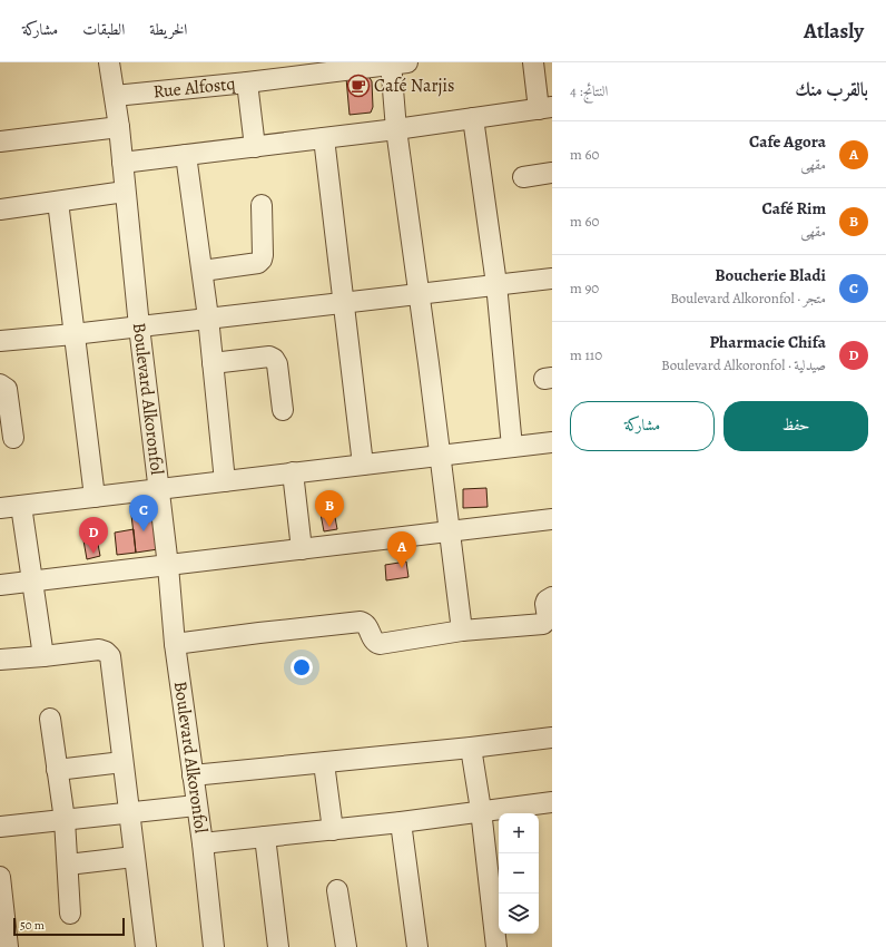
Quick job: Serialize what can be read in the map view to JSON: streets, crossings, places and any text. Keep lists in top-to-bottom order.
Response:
{
  "streets": {
    "street": ["Rue Alfostq", "Boulevard Alkoronfol"]
  },
  "crossings": [
    ["Rue Alfostq", "Boulevard Alkoronfol"]
  ],
  "places": {
    "cafe": ["Café Narjis"]
  },
  "scale_bar": "50 m",
  "page": {
    "header": "Atlasly",
    "nav": ["الخريطة", "الطبقات", "مشاركة"],
    "heading": ["بالقرب منك", "النتائج: 4"],
    "list": [
      {
        "mark": "A",
        "name": "Cafe Agora",
        "note": "مقهى",
        "value": "60 m"
      },
      {
        "mark": "B",
        "name": "Café Rim",
        "note": "مقهى",
        "value": "60 m"
      },
      {
        "mark": "C",
        "name": "Boucherie Bladi",
        "note": "متجر · Boulevard Alkoronfol",
        "value": "90 m"
      },
      {
        "mark": "D",
        "name": "Pharmacie Chifa",
        "note": "صيدلية · Boulevard Alkoronfol",
        "value": "110 m"
      }
    ],
    "buttons": ["حفظ", "مشاركة"],
    "pins": [
      "B",
      "C",
      "D",
      "A"
    ],
    "map_buttons": ["+", "−"],
    "scale": "50 m"
  }
}
